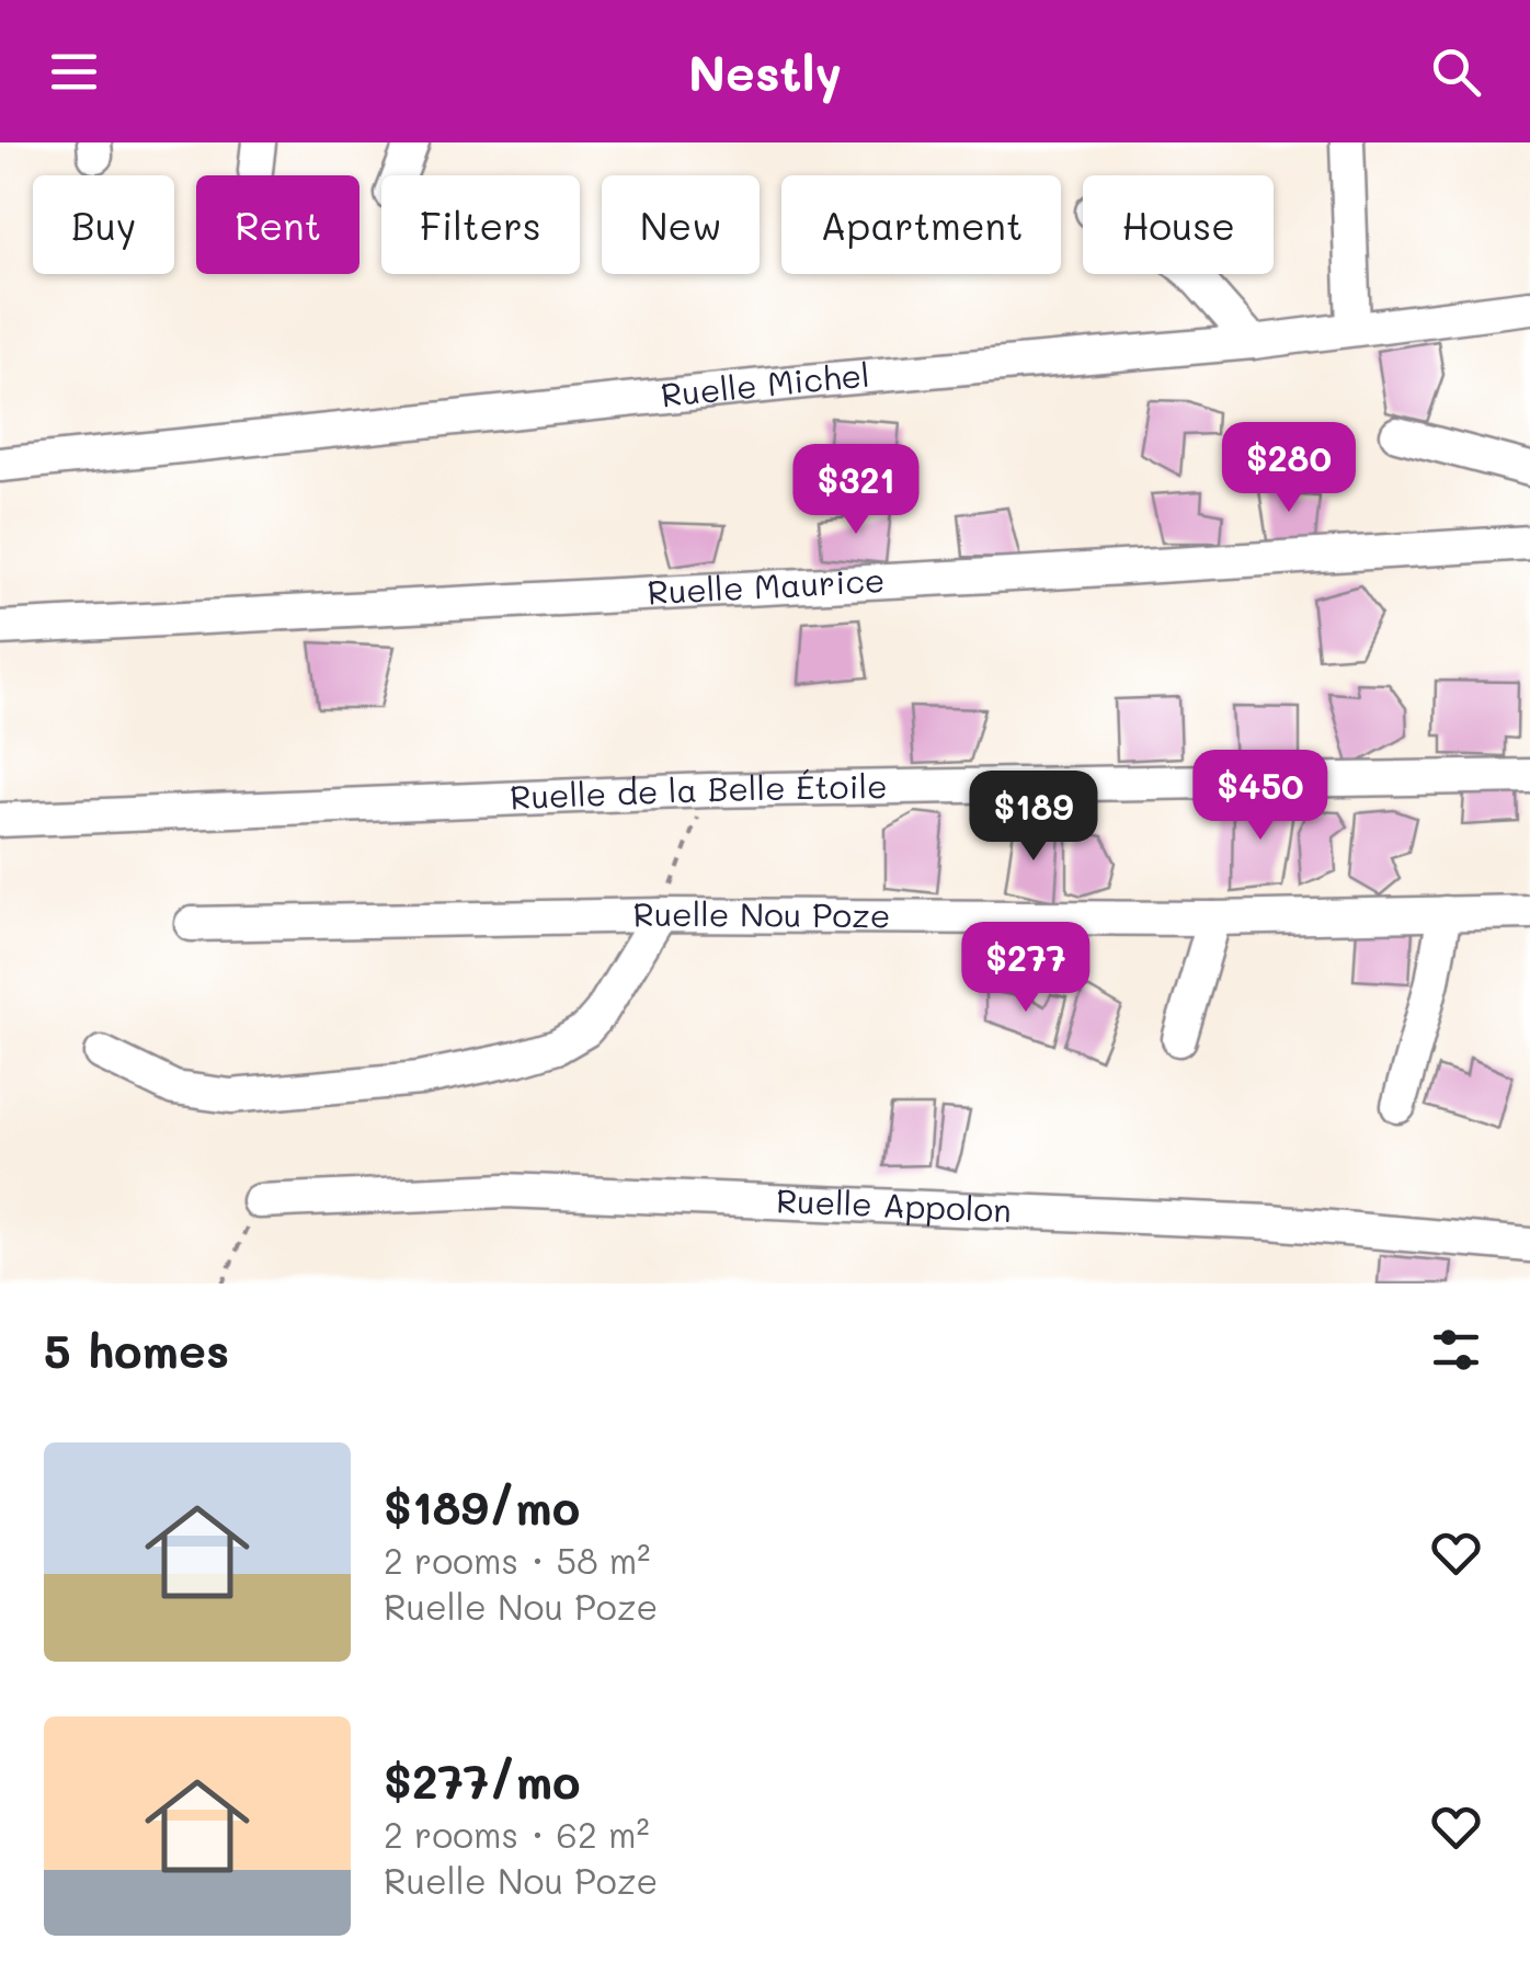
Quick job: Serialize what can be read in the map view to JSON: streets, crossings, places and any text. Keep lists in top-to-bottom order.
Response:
{
  "streets": {
    "street": [
      "Ruelle Michel",
      "Ruelle Maurice",
      "Ruelle de la Belle Étoile",
      "Ruelle Nou Poze",
      "Ruelle Appolon"
    ]
  },
  "page": {
    "header": "Nestly",
    "chip": [
      "Buy",
      "Rent",
      "Filters",
      "New",
      "Apartment",
      "House"
    ],
    "price": [
      "$280",
      "$321",
      "$450",
      "$189",
      "$277"
    ],
    "heading": "5 homes",
    "list": [
      {
        "name": "$189/mo",
        "note": "2 rooms · 58 m² · Ruelle Nou Poze"
      },
      {
        "name": "$277/mo",
        "note": "2 rooms · 62 m² · Ruelle Nou Poze"
      }
    ]
  }
}
